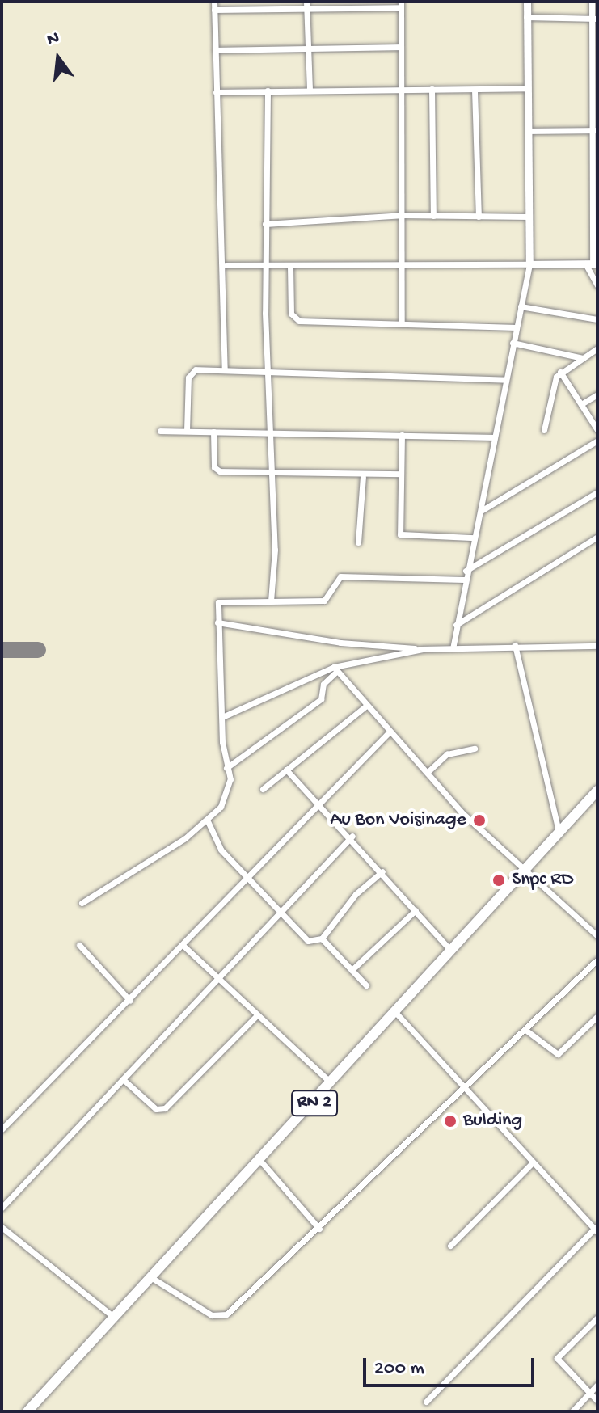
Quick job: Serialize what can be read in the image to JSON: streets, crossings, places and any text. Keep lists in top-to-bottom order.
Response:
{
  "streets": {
    "highway": ["RN 2"]
  },
  "places": ["Au Bon Voisinage", "Snpc RD", "Bulding"],
  "scale_bar": "200 m",
  "north": "top"
}
